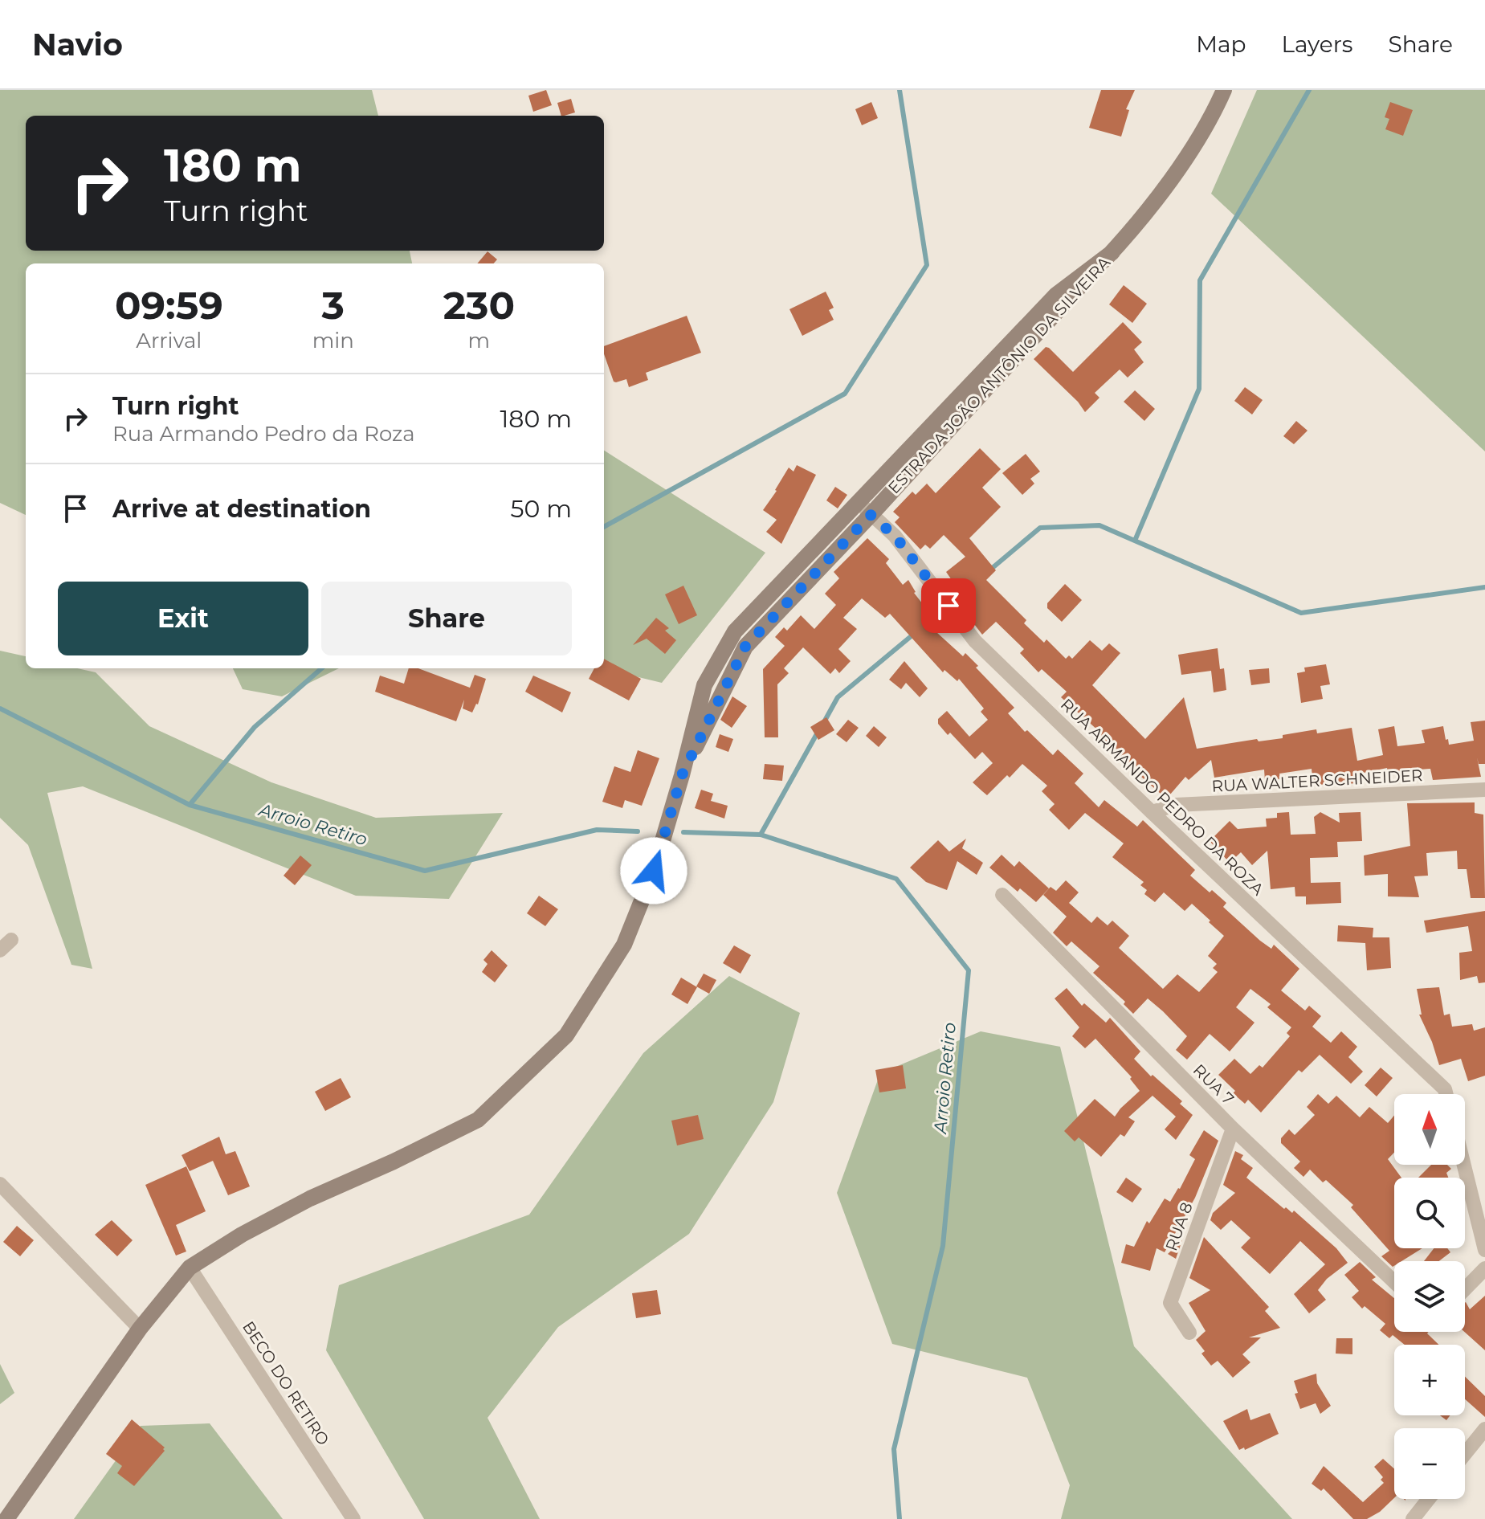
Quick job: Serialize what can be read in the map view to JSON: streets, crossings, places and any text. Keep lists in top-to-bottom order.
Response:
{
  "streets": {
    "main road": ["ESTRADA JOÃO ANTÔNIO DA SILVEIRA"],
    "street": [
      "RUA WALTER SCHNEIDER",
      "RUA ARMANDO PEDRO DA ROZA",
      "RUA 7",
      "RUA 8",
      "BECO DO RETIRO"
    ]
  },
  "crossings": [
    ["ESTRADA JOÃO ANTÔNIO DA SILVEIRA", "RUA ARMANDO PEDRO DA ROZA"],
    ["ESTRADA JOÃO ANTÔNIO DA SILVEIRA", "BECO DO RETIRO"],
    ["RUA WALTER SCHNEIDER", "RUA ARMANDO PEDRO DA ROZA"],
    ["RUA 7", "RUA 8"]
  ],
  "water": ["Arroio Retiro"],
  "north": "top",
  "page": {
    "header": "Navio",
    "nav": ["Map", "Layers", "Share"],
    "turn": ["180 m", "Turn right"],
    "eta": [
      "09:59",
      "Arrival",
      "3",
      "min",
      "230",
      "m"
    ],
    "list": [
      {
        "name": "Turn right",
        "note": "Rua Armando Pedro da Roza",
        "value": "180 m"
      },
      {
        "name": "Arrive at destination",
        "value": "50 m"
      }
    ],
    "buttons": ["Exit", "Share"],
    "map_buttons": ["+", "−"]
  }
}
